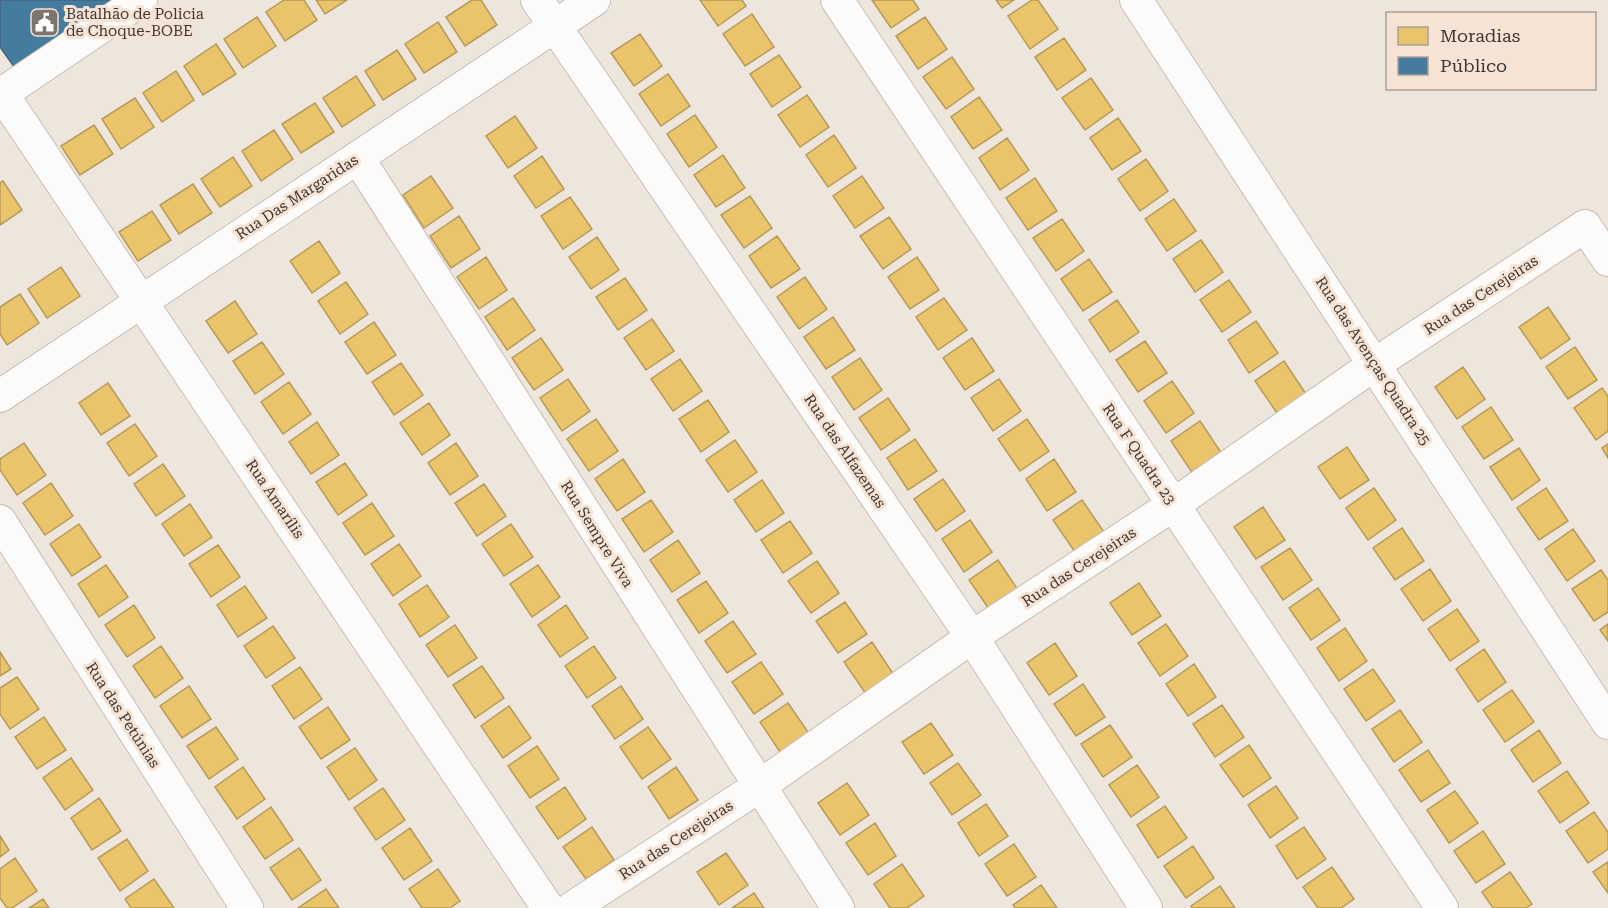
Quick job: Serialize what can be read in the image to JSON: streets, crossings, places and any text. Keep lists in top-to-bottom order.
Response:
{
  "streets": {
    "street": [
      "Rua Das Margaridas",
      "Rua das Cerejeiras",
      "Rua das Avenças Quadra 25",
      "Rua das Alfazemas",
      "Rua F Quadra 23",
      "Rua Amarílis",
      "Rua Sempre Viva",
      "Rua das Petúnias"
    ]
  },
  "crossings": [
    ["Rua Das Margaridas", "Rua das Alfazemas"],
    ["Rua Das Margaridas", "Rua Amarílis"],
    ["Rua Das Margaridas", "Rua Sempre Viva"],
    ["Rua das Cerejeiras", "Rua das Avenças Quadra 25"],
    ["Rua das Cerejeiras", "Rua das Alfazemas"],
    ["Rua das Cerejeiras", "Rua F Quadra 23"],
    ["Rua das Cerejeiras", "Rua Sempre Viva"]
  ],
  "places": {
    "public building": ["Batalhão de Policia de Choque-BOBE"]
  },
  "legend": ["Moradias", "Público"]
}
